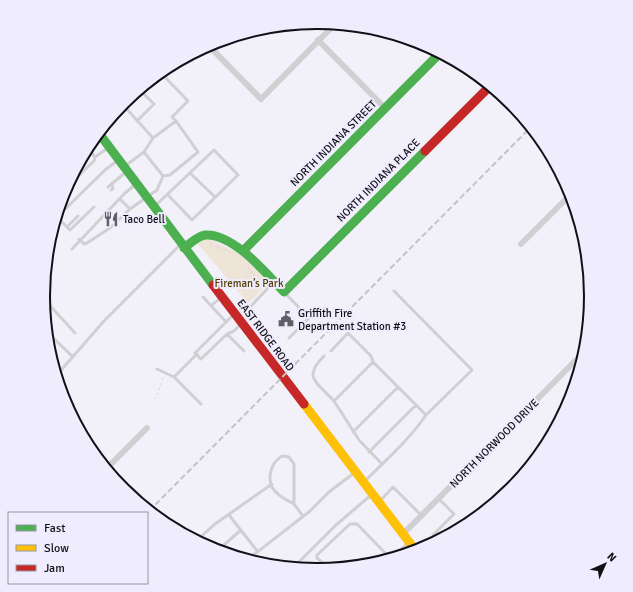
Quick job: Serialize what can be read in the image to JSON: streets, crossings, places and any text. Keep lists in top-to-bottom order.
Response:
{
  "streets": {
    "street": [
      "NORTH INDIANA STREET",
      "NORTH INDIANA PLACE",
      "EAST RIDGE ROAD",
      "NORTH NORWOOD DRIVE"
    ]
  },
  "crossings": [
    ["EAST RIDGE ROAD", "NORTH NORWOOD DRIVE"]
  ],
  "parks": ["Fireman’s Park"],
  "places": {
    "restaurant": ["Taco Bell"],
    "public building": ["Griffith Fire Department Station #3"]
  },
  "legend": ["Fast", "Slow", "Jam"],
  "north": "top right"
}
